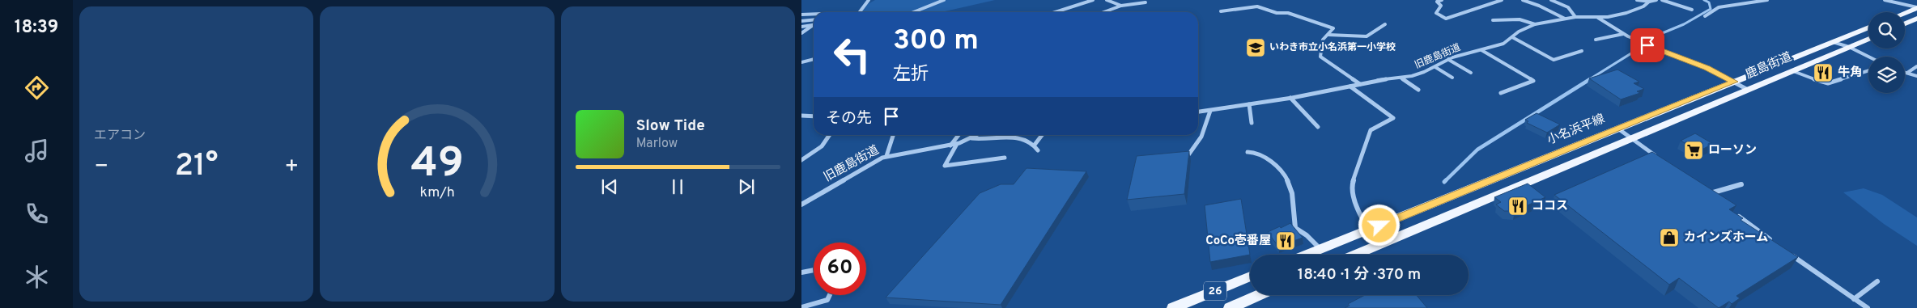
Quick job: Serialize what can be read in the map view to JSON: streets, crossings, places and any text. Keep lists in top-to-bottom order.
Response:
{
  "streets": {
    "main road": ["鹿島街道", "小名浜平線", "26"],
    "street": ["旧鹿島街道"]
  },
  "places": {
    "school or university": ["いわき市立小名浜第一小学校"],
    "restaurant": ["牛角", "ココス", "CoCo壱番屋"],
    "supermarket": ["ローソン"],
    "shop": ["カインズホーム"]
  },
  "page": {
    "tabs": "18:39",
    "tile": "エアコン",
    "turn": ["300 m", "左折"],
    "then": "その先",
    "song": ["Slow Tide", "Marlow"],
    "heat": ["−", "21°", "+"],
    "limit": "60",
    "trip": "18:40 · 1 分 · 370 m",
    "gauge": ["49", "km/h"]
  }
}
